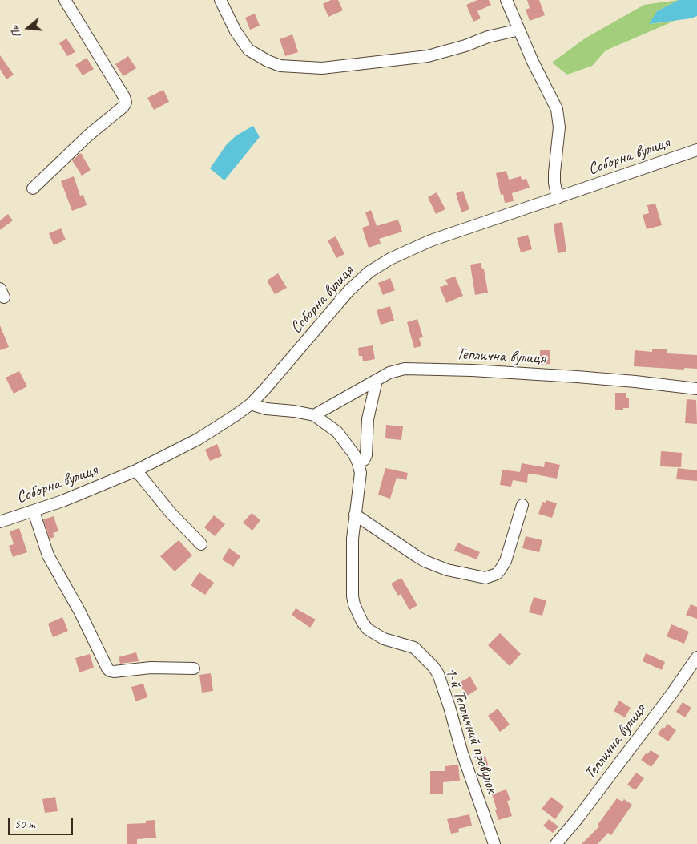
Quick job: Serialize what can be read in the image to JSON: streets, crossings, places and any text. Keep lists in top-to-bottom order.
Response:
{
  "streets": {
    "street": ["Соборна вулиця", "Теплична вулиця", "1-й Тепличний провулок"]
  },
  "crossings": [
    ["Соборна вулиця", "1-й Тепличний провулок"],
    ["Теплична вулиця", "1-й Тепличний провулок"]
  ],
  "scale_bar": "50 m",
  "north": "left"
}
